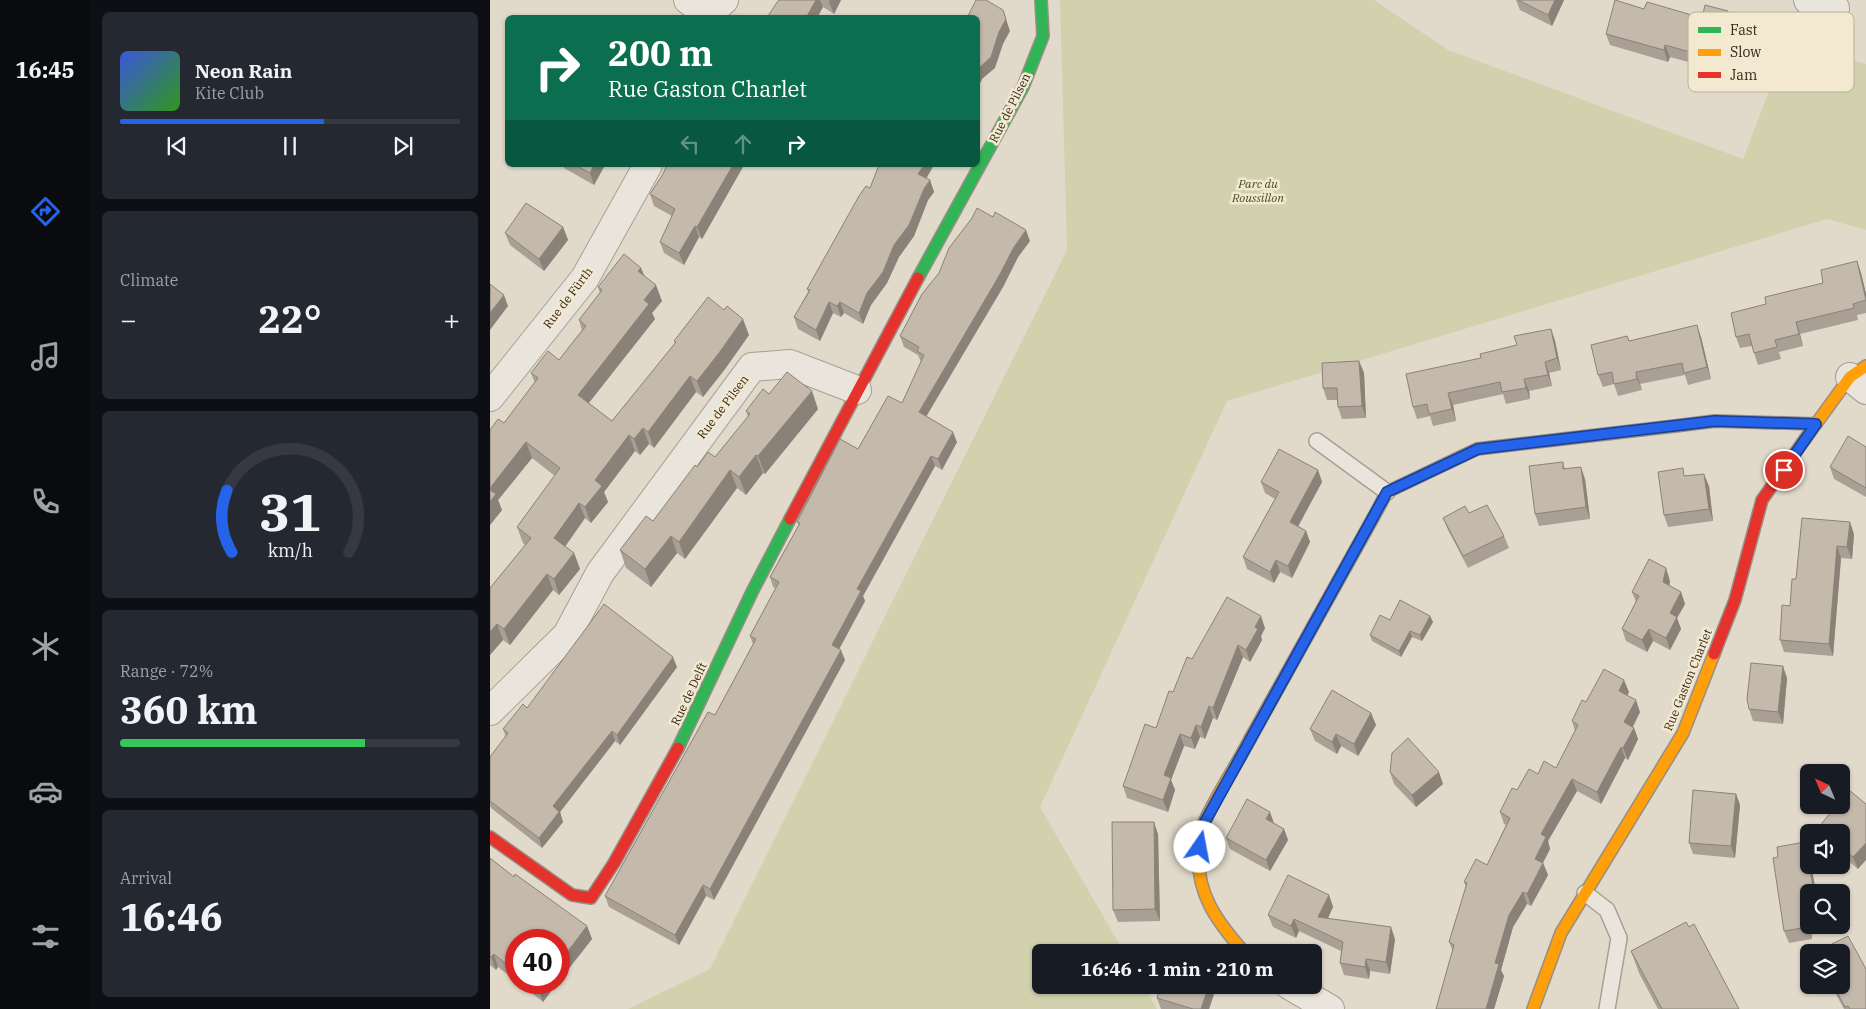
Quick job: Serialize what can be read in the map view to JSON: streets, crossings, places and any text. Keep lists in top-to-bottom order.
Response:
{
  "streets": {
    "street": [
      "Rue de Pilsen",
      "Rue de Fürth",
      "Rue Gaston Charlet",
      "Rue de Delft"
    ]
  },
  "crossings": [
    ["Rue de Pilsen", "Rue de Delft"]
  ],
  "parks": ["Parc du Roussillon"],
  "legend": ["Fast", "Slow", "Jam"],
  "north": "top left",
  "page": {
    "tabs": "16:45",
    "turn": ["200 m", "Rue Gaston Charlet"],
    "song": ["Neon Rain", "Kite Club"],
    "tile": [
      "Climate",
      ["Range · 72%", "360 km"],
      ["Arrival", "16:46"]
    ],
    "heat": ["−", "22°", "+"],
    "limit": "40",
    "trip": "16:46 · 1 min · 210 m",
    "gauge": ["31", "km/h"]
  }
}
